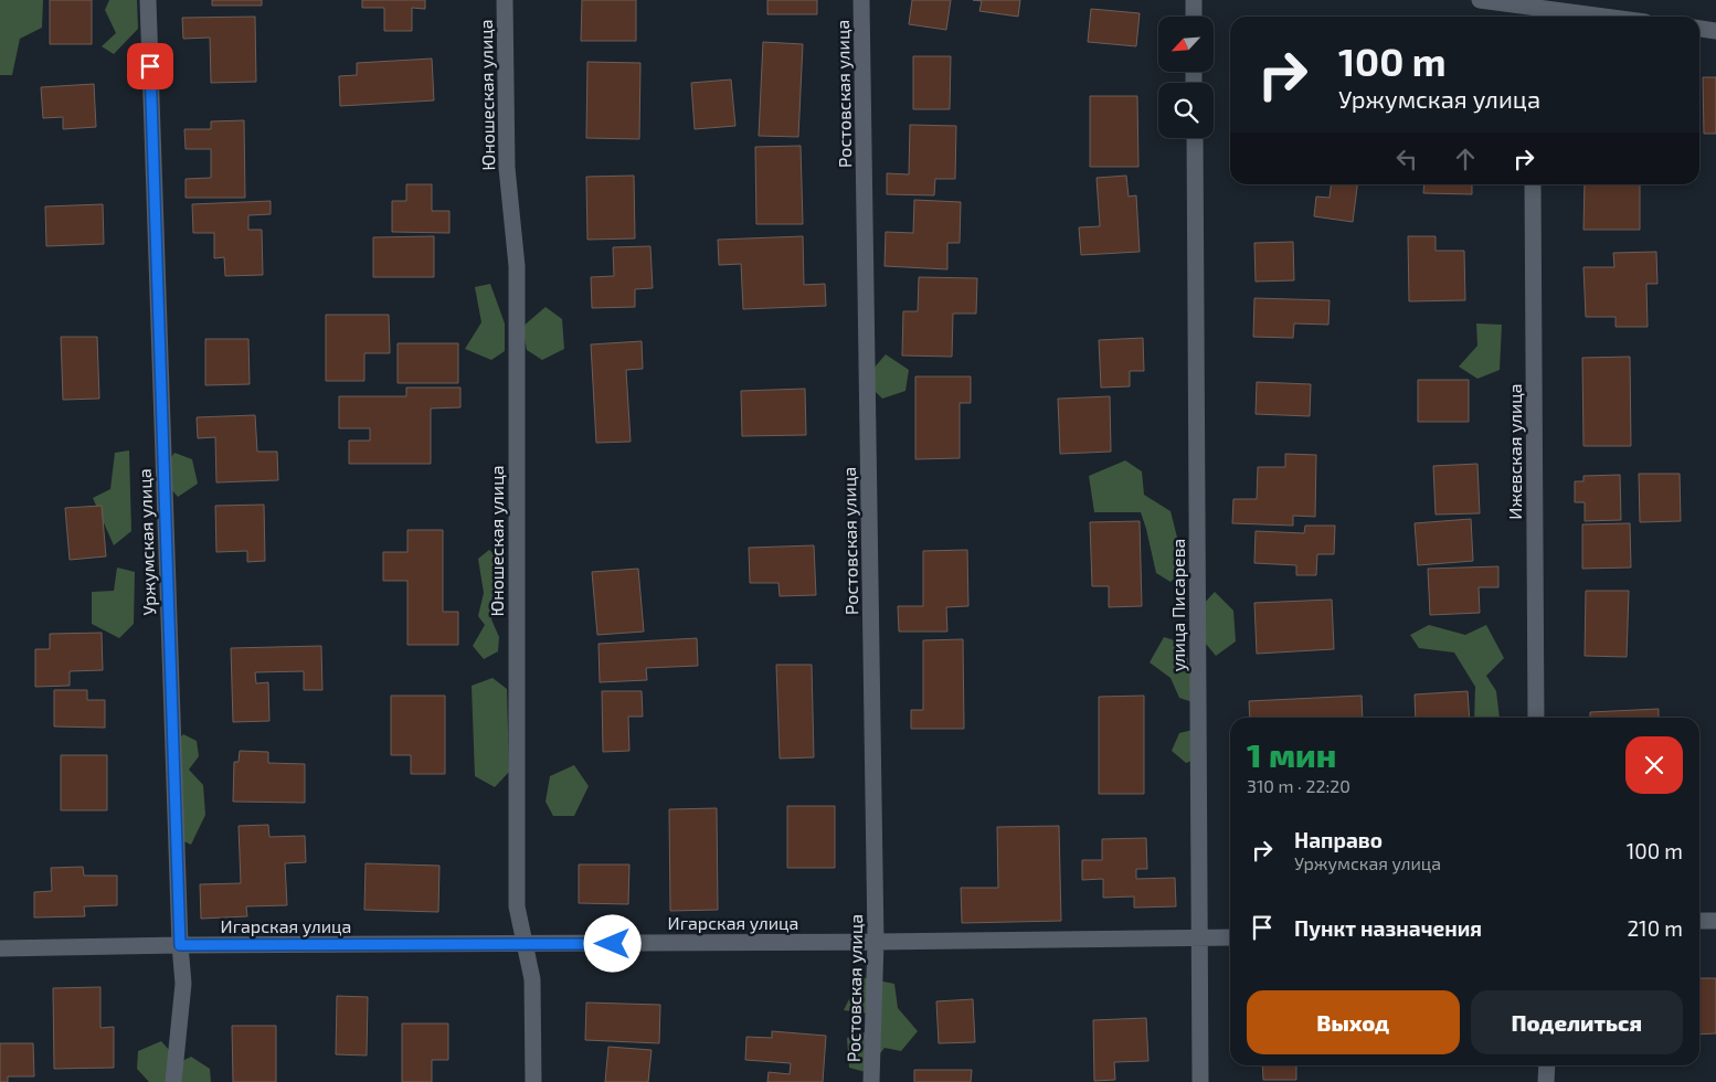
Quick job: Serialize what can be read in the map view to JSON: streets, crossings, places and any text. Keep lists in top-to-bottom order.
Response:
{
  "streets": {
    "street": [
      "Ростовская улица",
      "Юношеская улица",
      "Ижевская улица",
      "Уржумская улица",
      "улица Писарева",
      "Игарская улица"
    ]
  },
  "crossings": [
    ["Ростовская улица", "Игарская улица"],
    ["Юношеская улица", "Игарская улица"],
    ["Уржумская улица", "Игарская улица"],
    ["улица Писарева", "Игарская улица"]
  ],
  "north": "bottom left",
  "page": {
    "turn": ["100 m", "Уржумская улица"],
    "heading": ["1 мин", "310 m · 22:20"],
    "list": [
      {
        "name": "Направо",
        "note": "Уржумская улица",
        "value": "100 m"
      },
      {
        "name": "Пункт назначения",
        "value": "210 m"
      }
    ],
    "buttons": ["Выход", "Поделиться"]
  }
}
